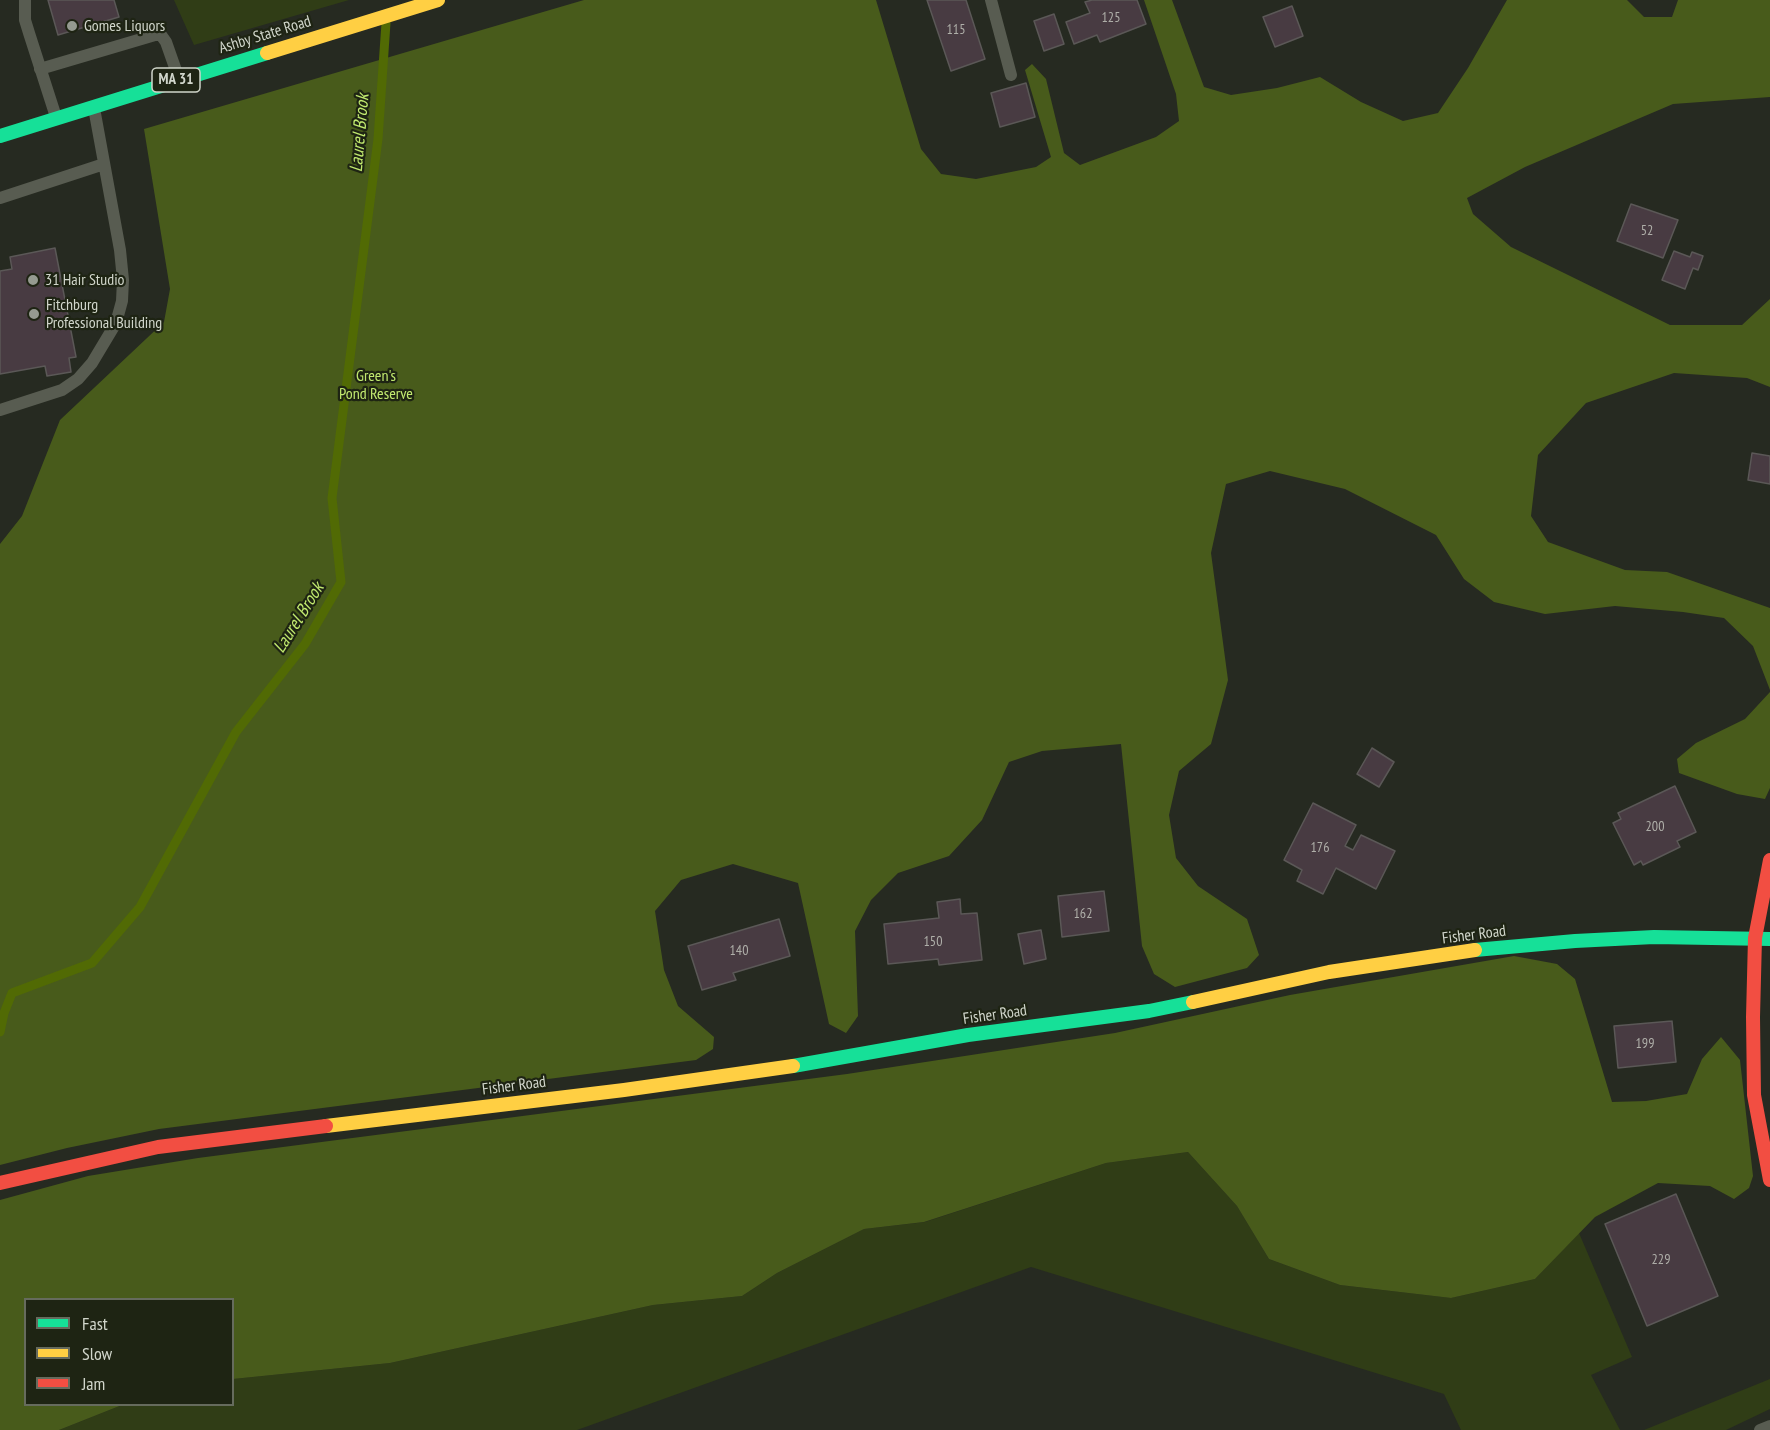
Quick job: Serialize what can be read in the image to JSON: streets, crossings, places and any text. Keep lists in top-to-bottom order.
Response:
{
  "streets": {
    "street": ["Ashby State Road", "MA 31", "Fisher Road"]
  },
  "water": ["Laurel Brook"],
  "parks": ["Green's Pond Reserve"],
  "places": ["Gomes Liquors", "31 Hair Studio", "Fitchburg Professional Building"],
  "house_numbers": [
    "125",
    "115",
    "52",
    "200",
    "176",
    "162",
    "150",
    "140",
    "199",
    "229"
  ],
  "legend": ["Fast", "Slow", "Jam"]
}
